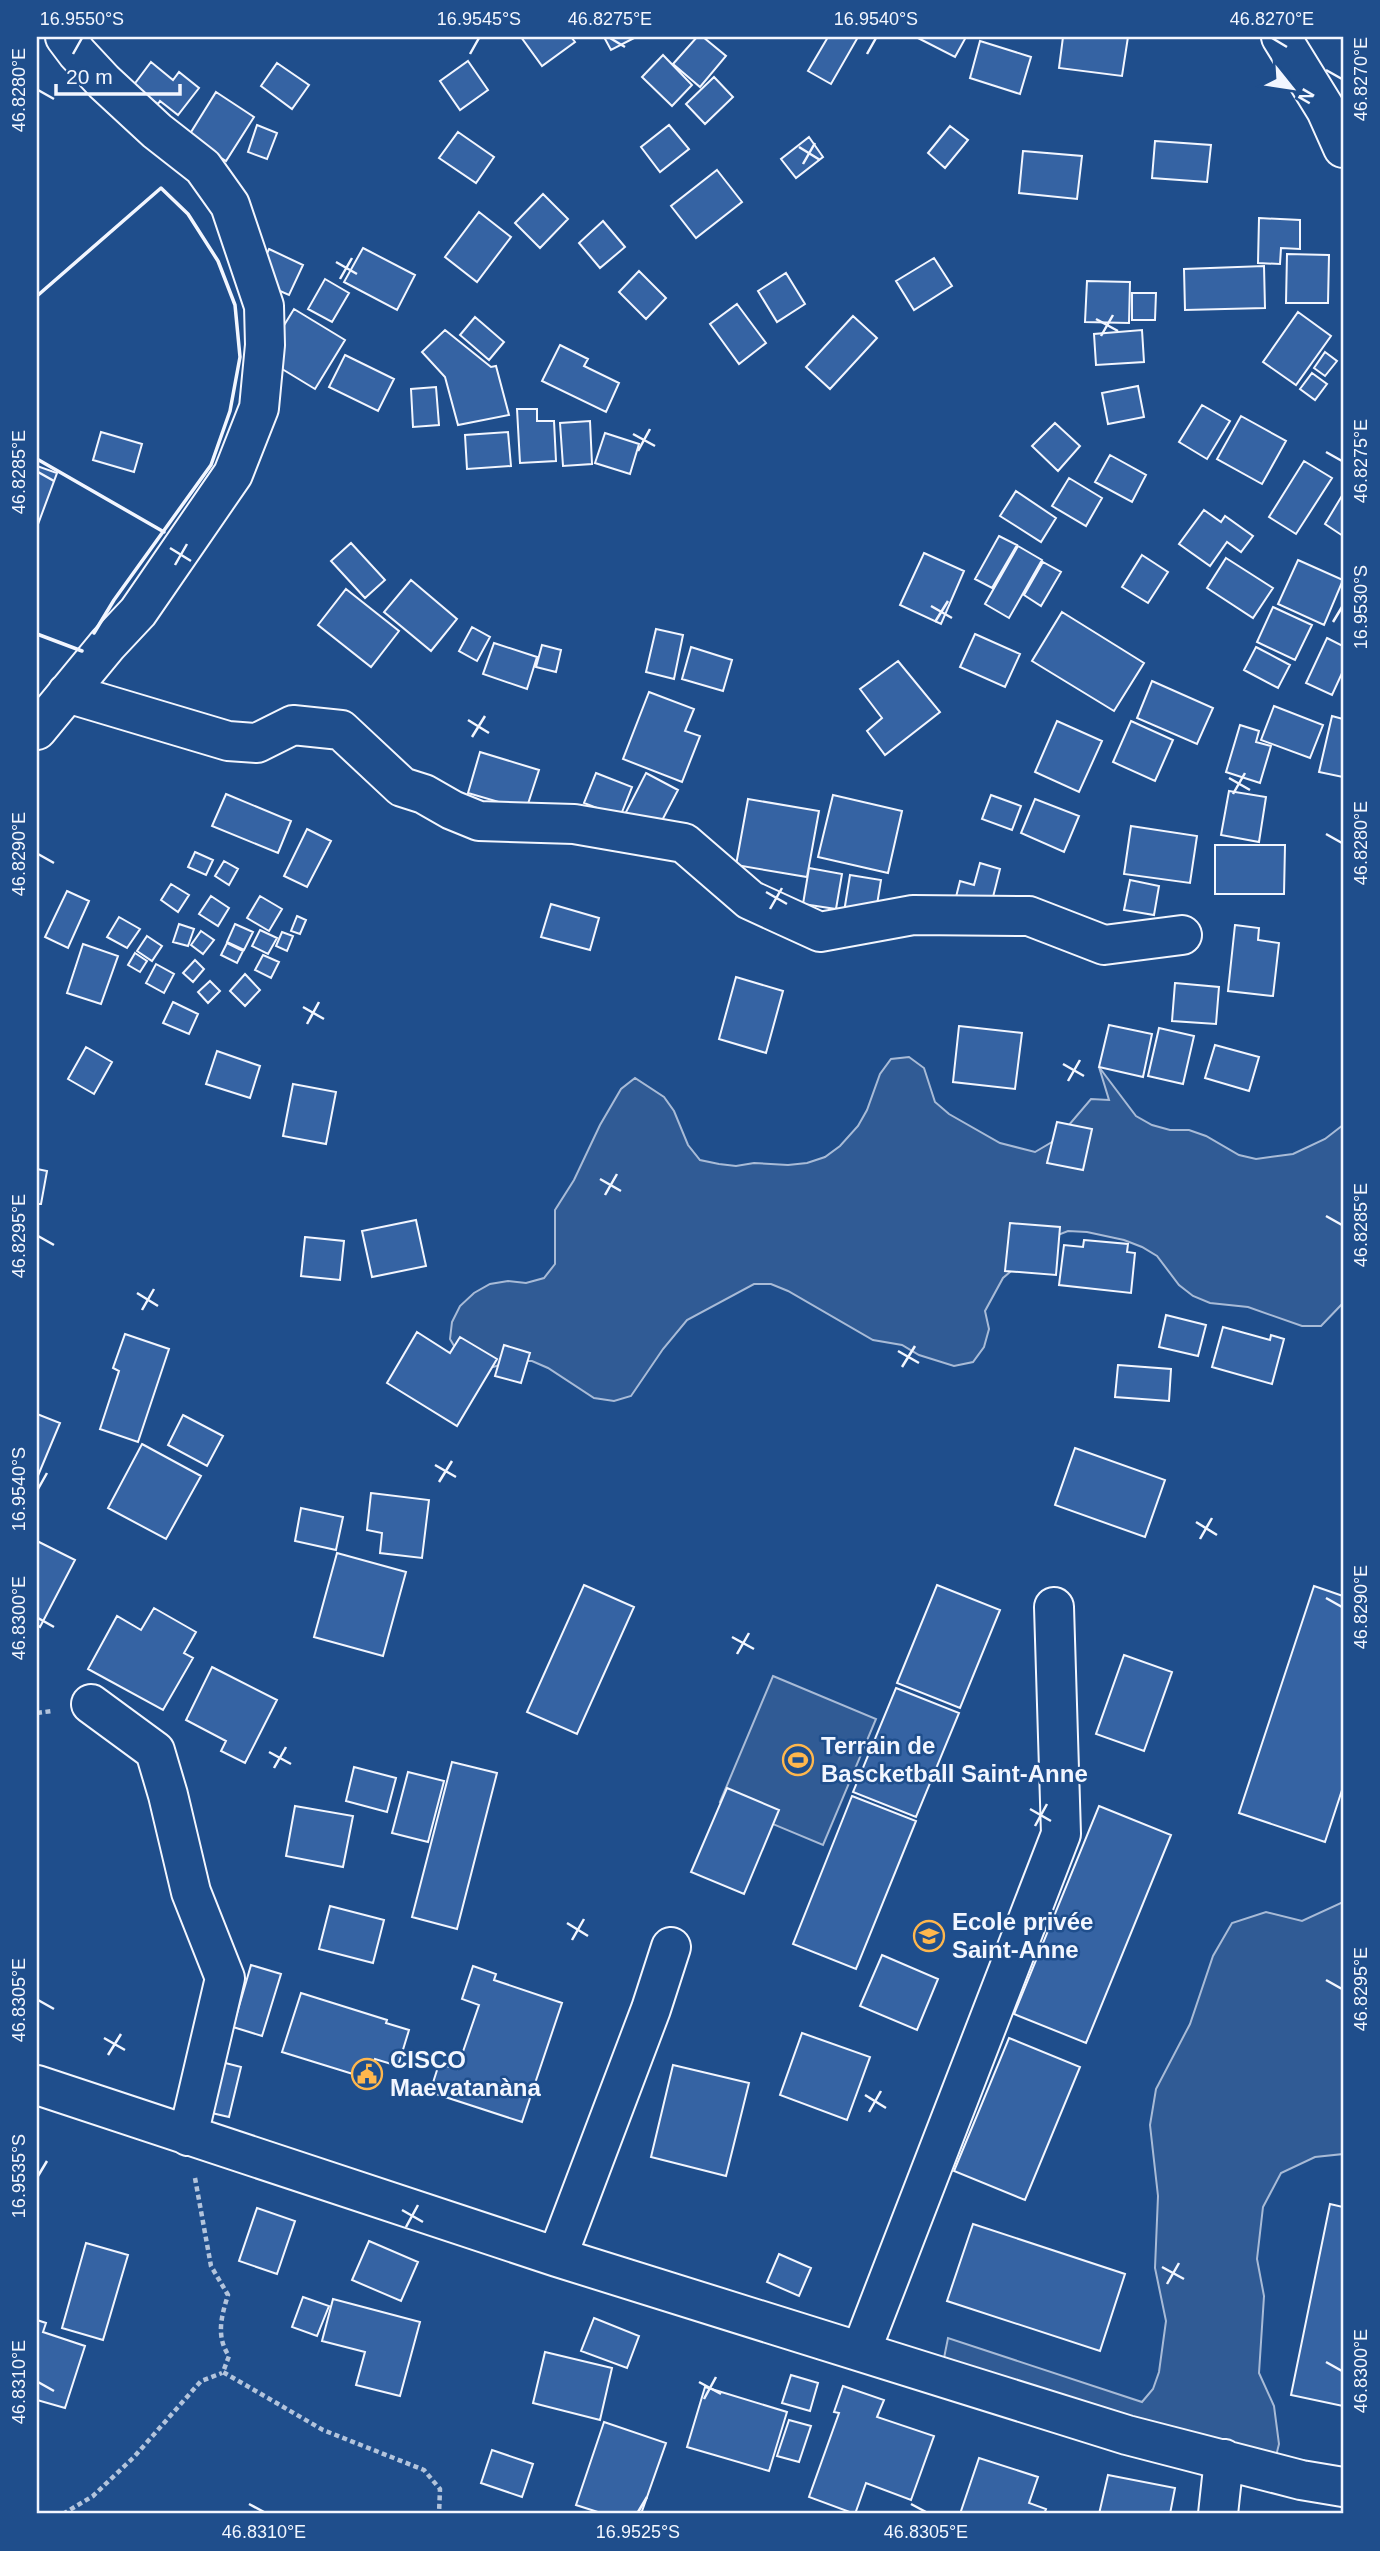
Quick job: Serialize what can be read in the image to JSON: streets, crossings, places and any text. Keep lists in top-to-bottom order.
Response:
{
  "places": {
    "sports": ["Terrain de Bascketball Saint-Anne"],
    "school or university": ["Ecole privée Saint-Anne"],
    "public building": ["CISCO Maevatanàna"]
  },
  "scale_bar": "20 m",
  "north": "bottom right",
  "coordinates": [
    "16.9550°S",
    "16.9545°S",
    "46.8275°E",
    "16.9540°S",
    "46.8270°E",
    "46.8280°E",
    "46.8285°E",
    "16.9530°S",
    "46.8290°E",
    "46.8295°E",
    "46.8300°E",
    "46.8305°E",
    "16.9535°S",
    "46.8310°E",
    "16.9525°S"
  ]
}
